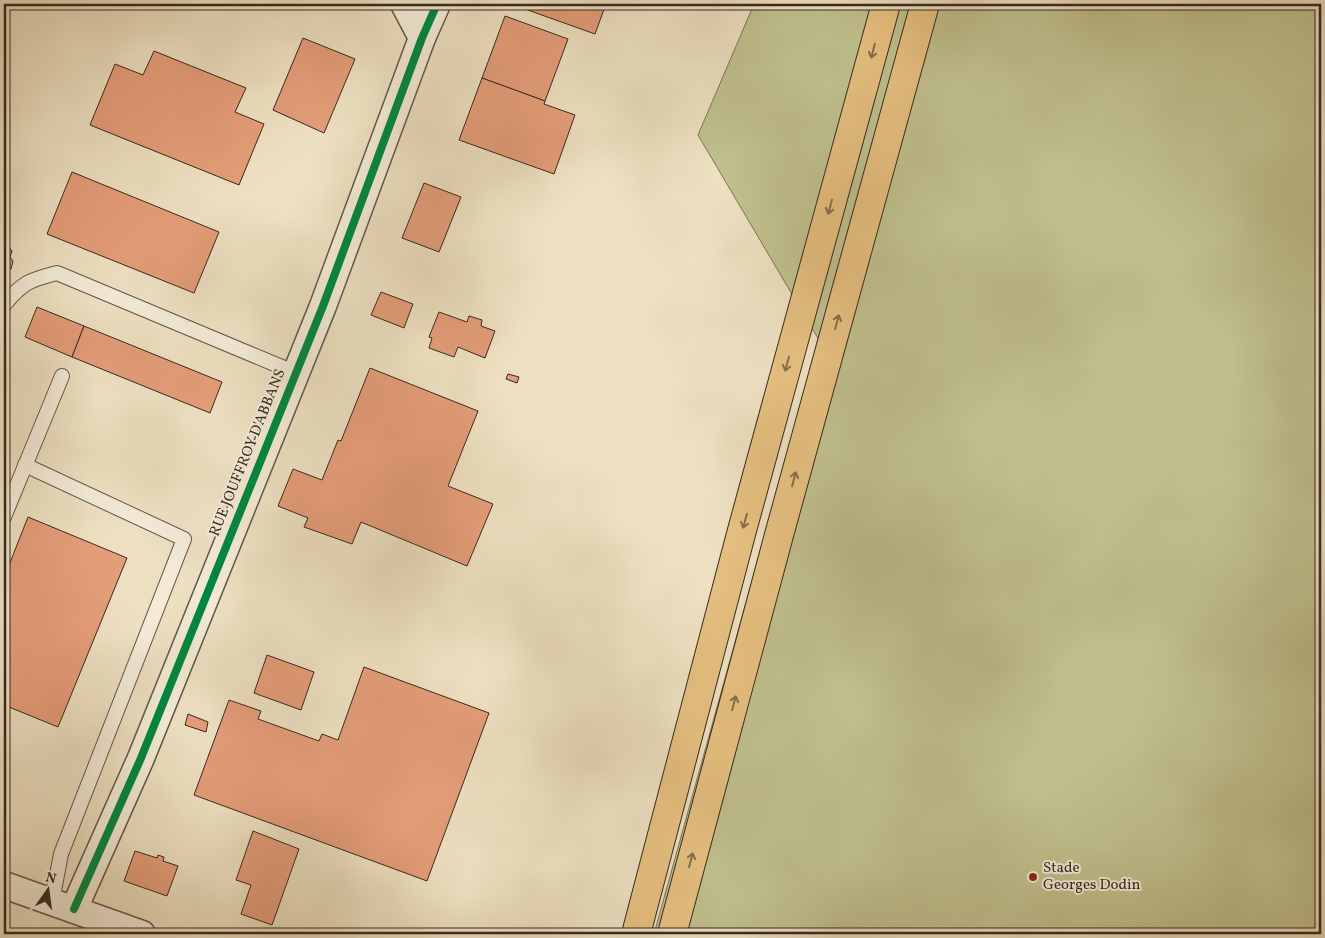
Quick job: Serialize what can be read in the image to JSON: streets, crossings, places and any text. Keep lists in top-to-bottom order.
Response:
{
  "streets": {
    "street": ["RUE JOUFFROY D'ABBANS"]
  },
  "places": ["Stade Georges Dodin"],
  "north": "top"
}
